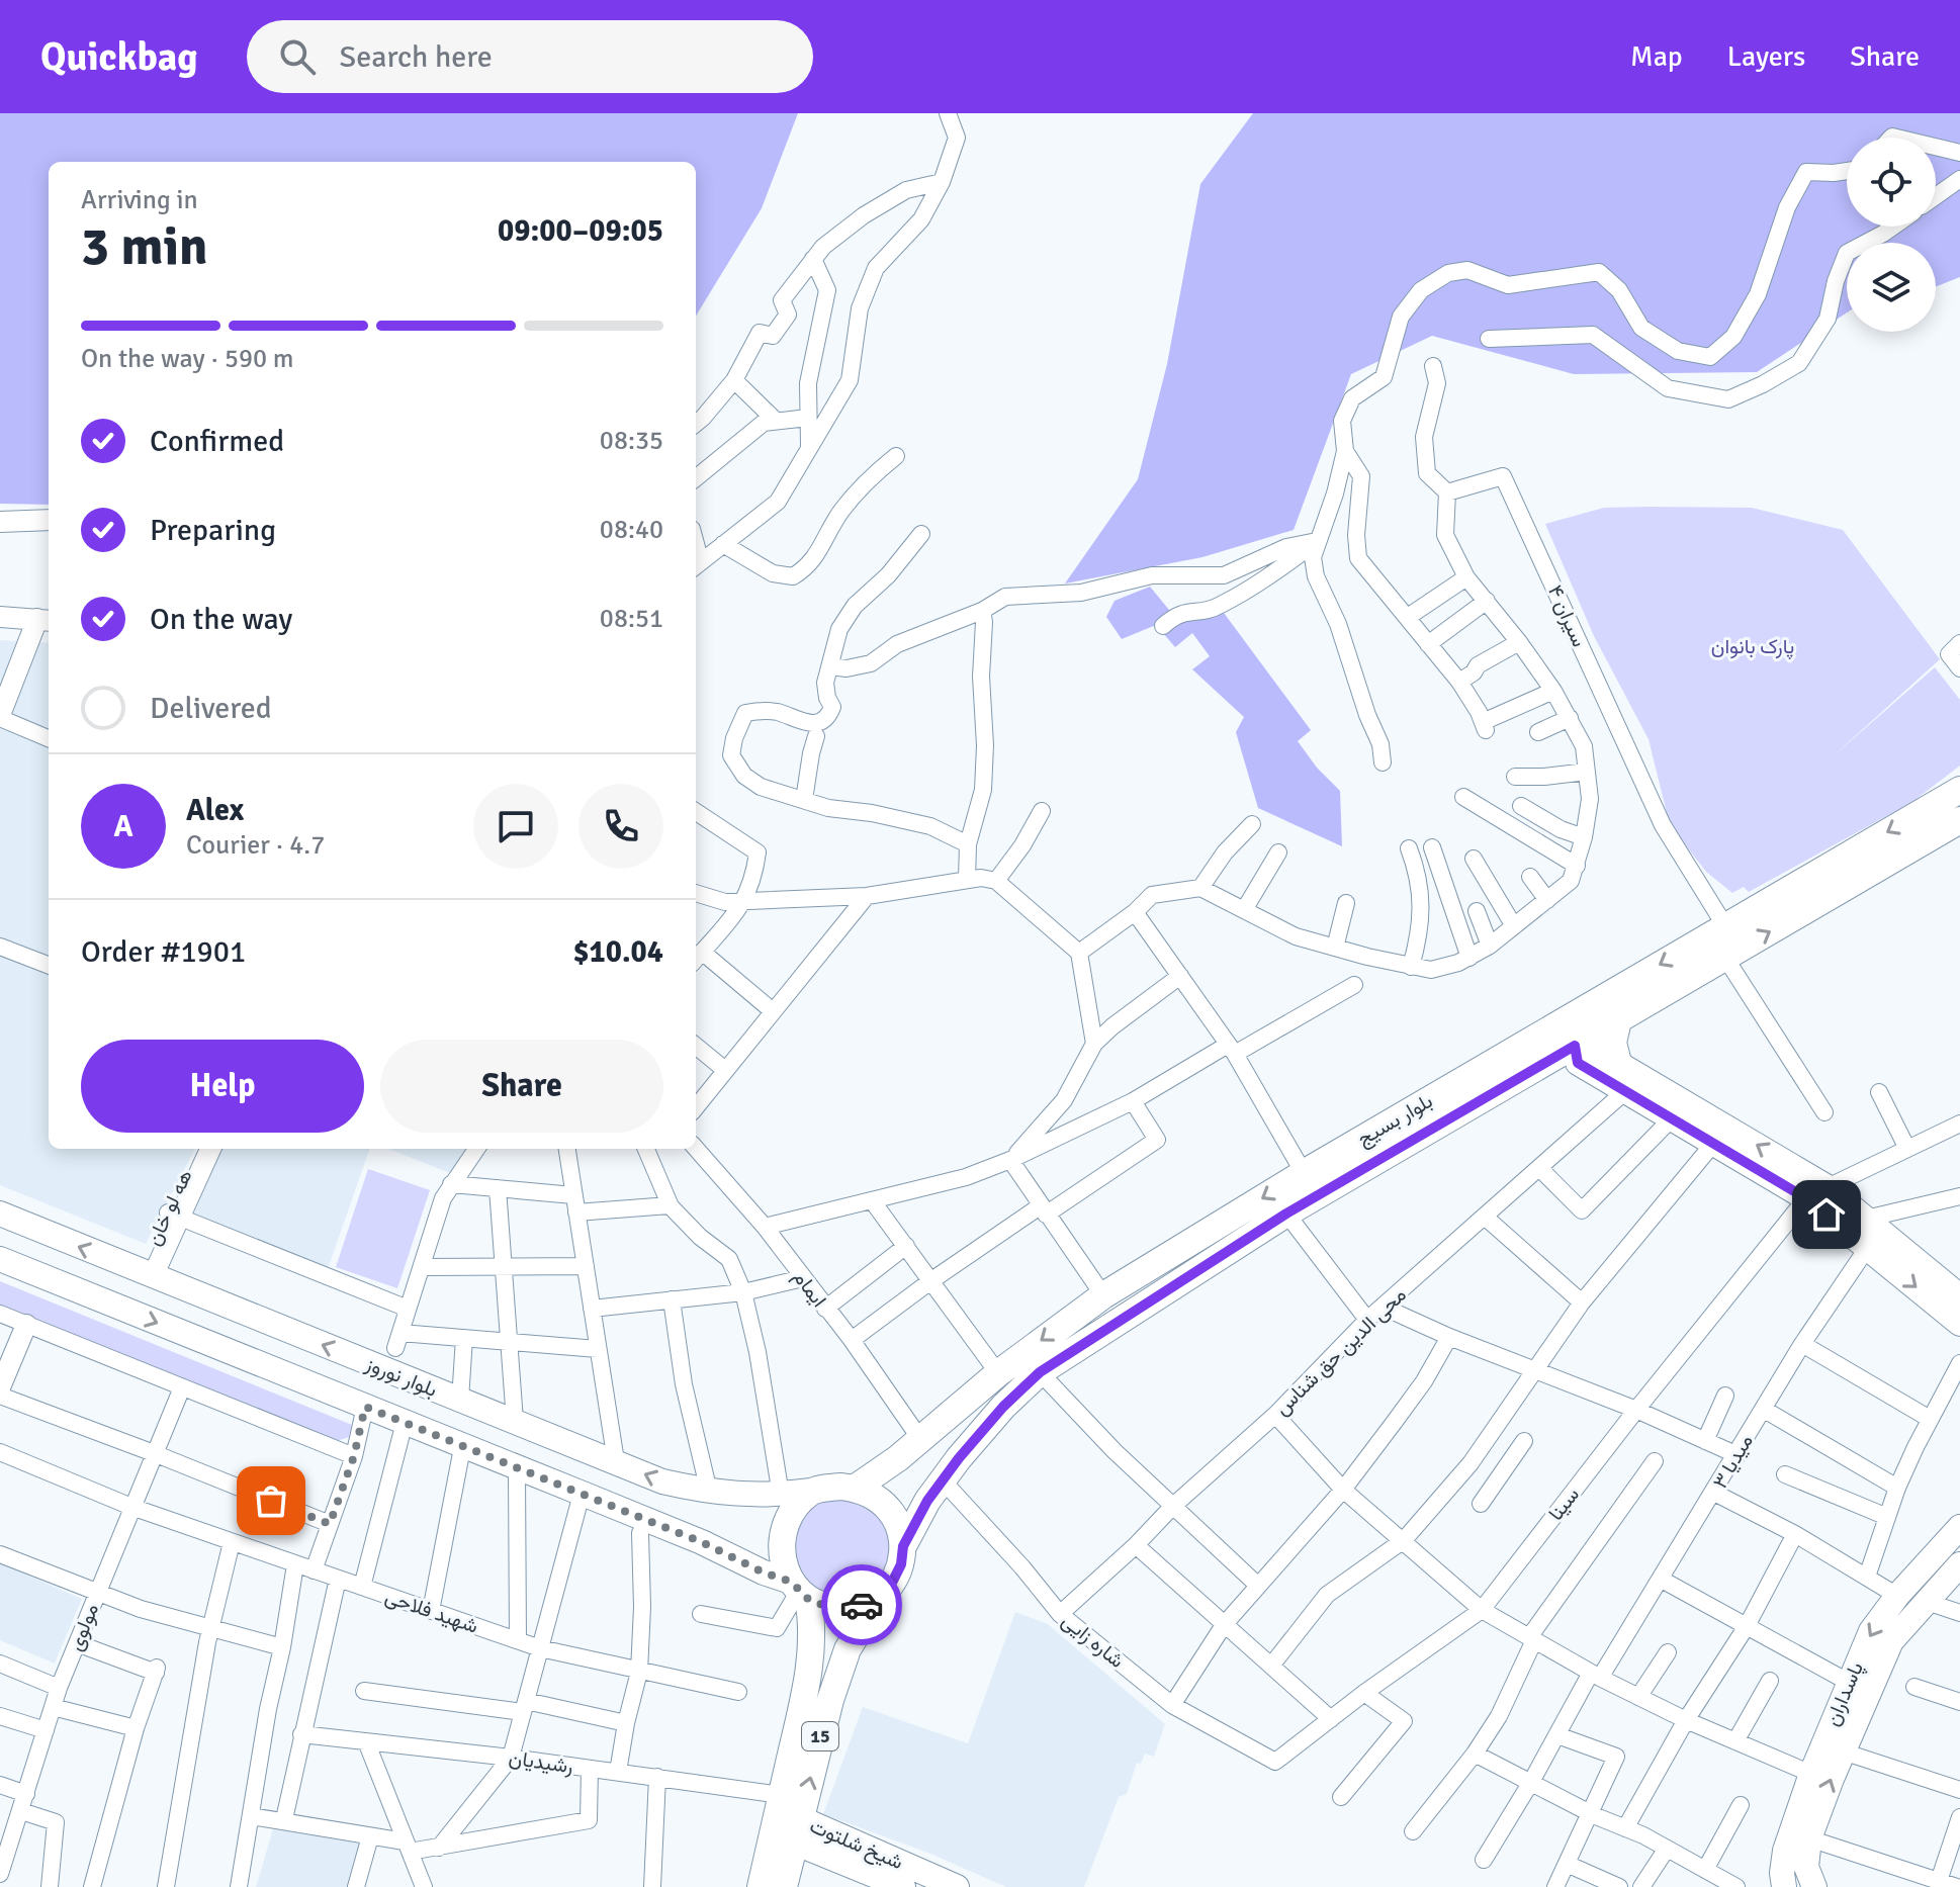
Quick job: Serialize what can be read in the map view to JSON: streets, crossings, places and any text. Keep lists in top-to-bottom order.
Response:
{
  "streets": {
    "main road": [
      "بلوار بسیج",
      "بلوار نوروز",
      "پاسداران",
      "15",
      "شیخ شلتوت"
    ],
    "street": [
      "سیران ۴",
      "هه لو خان",
      "ایمام",
      "محی الدین حق شناس",
      "میدیا ۳",
      "سینا",
      "شهید فلاحی",
      "مولوی",
      "شاره زایی",
      "رشیدیان"
    ]
  },
  "crossings": [
    ["سیران ۴", "بلوار بسیج"],
    ["بلوار بسیج", "ایمام"],
    ["بلوار بسیج", "بلوار نوروز"],
    ["بلوار بسیج", "شاره زایی"],
    ["بلوار بسیج", "15"],
    ["محی الدین حق شناس", "شاره زایی"],
    ["بلوار نوروز", "15"],
    ["سینا", "شاره زایی"],
    ["شهید فلاحی", "مولوی"],
    ["15", "رشیدیان"],
    ["15", "شیخ شلتوت"]
  ],
  "parks": ["پارک بانوان"],
  "page": {
    "header": "Quickbag",
    "search": "Search here",
    "nav": ["Map", "Layers", "Share"],
    "heading": ["3 min", "Arriving in", "09:00–09:05"],
    "panel": [
      "Alex",
      "Courier · 4.7",
      "Order #1901",
      "$10.04"
    ],
    "bar": "On the way · 590 m",
    "list": [
      ["Confirmed", "08:35"],
      ["Preparing", "08:40"],
      ["On the way", "08:51"],
      "Delivered"
    ],
    "round": "A",
    "buttons": ["Help", "Share"]
  }
}
